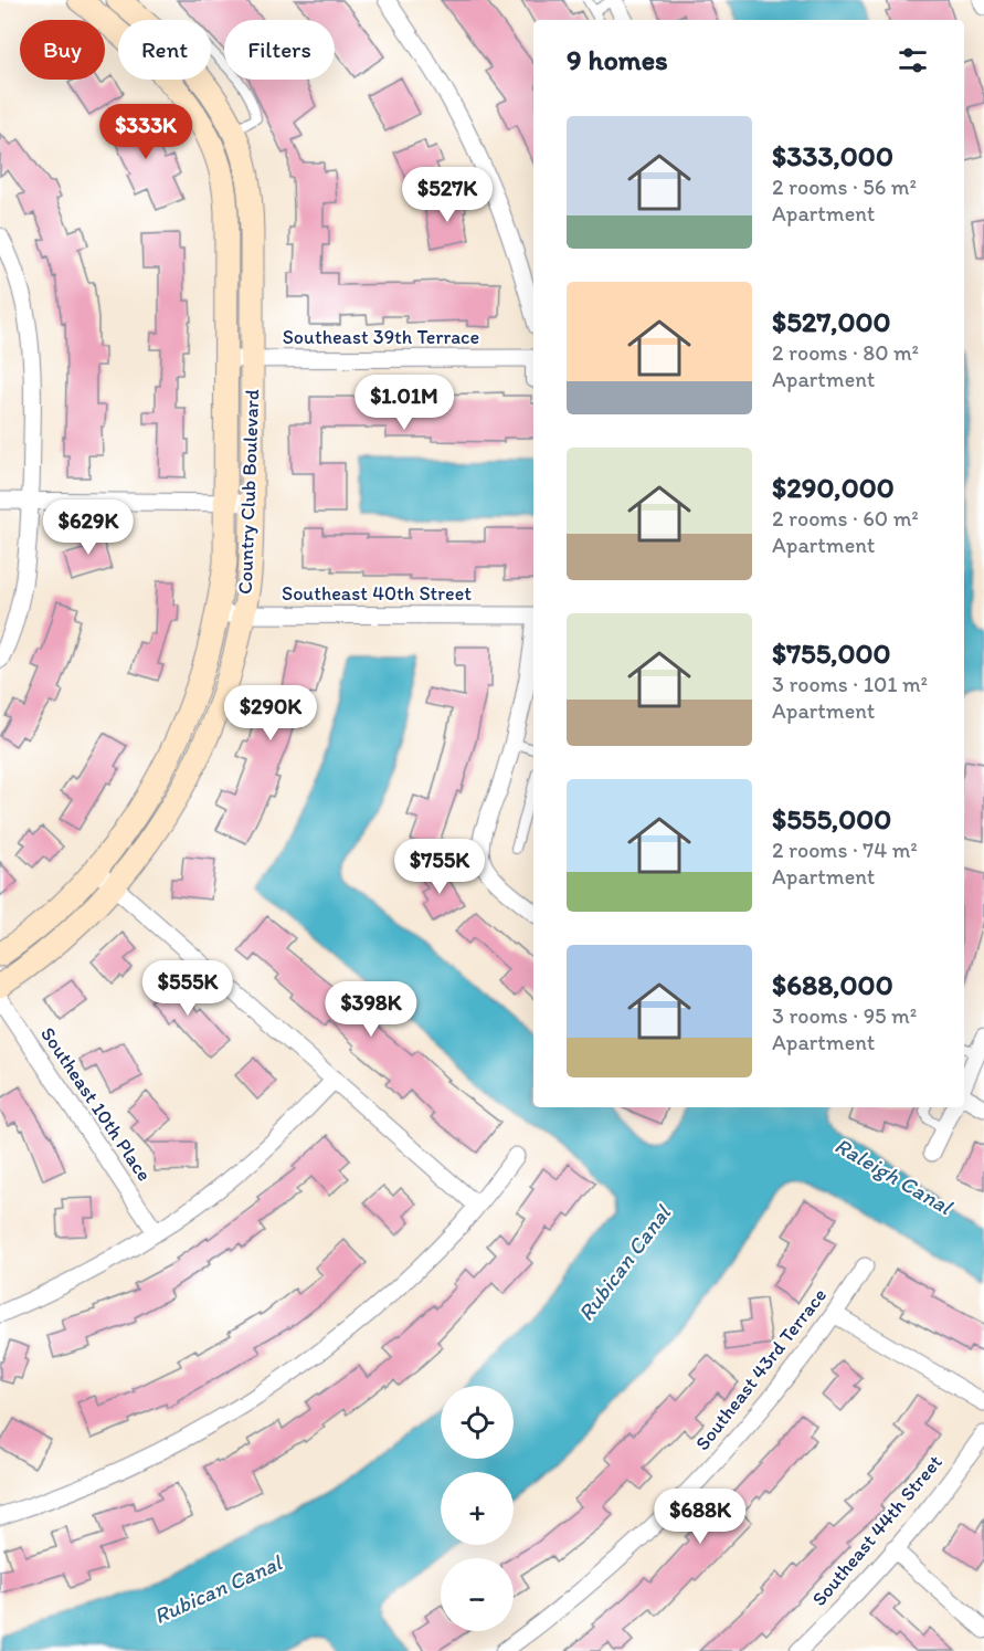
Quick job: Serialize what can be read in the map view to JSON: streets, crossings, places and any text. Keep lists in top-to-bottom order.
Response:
{
  "streets": {
    "main road": ["Country Club Boulevard"],
    "street": [
      "Southeast 39th Terrace",
      "Southeast 40th Street",
      "Southeast 10th Place",
      "Southeast 43rd Terrace",
      "Southeast 44th Street"
    ]
  },
  "crossings": [
    ["Southeast 39th Terrace", "Country Club Boulevard"],
    ["Country Club Boulevard", "Southeast 40th Street"]
  ],
  "water": ["Raleigh Canal", "Rubican Canal"],
  "page": {
    "chip": ["Buy", "Rent", "Filters"],
    "heading": "9 homes",
    "list": [
      {
        "name": "$333,000",
        "note": "2 rooms · 56 m² · Apartment"
      },
      {
        "name": "$527,000",
        "note": "2 rooms · 80 m² · Apartment"
      },
      {
        "name": "$290,000",
        "note": "2 rooms · 60 m² · Apartment"
      },
      {
        "name": "$755,000",
        "note": "3 rooms · 101 m² · Apartment"
      },
      {
        "name": "$555,000",
        "note": "2 rooms · 74 m² · Apartment"
      },
      {
        "name": "$688,000",
        "note": "3 rooms · 95 m² · Apartment"
      }
    ],
    "price": [
      "$333K",
      "$527K",
      "$1.01M",
      "$629K",
      "$290K",
      "$755K",
      "$555K",
      "$398K",
      "$688K"
    ],
    "map_buttons": ["+", "−"]
  }
}
